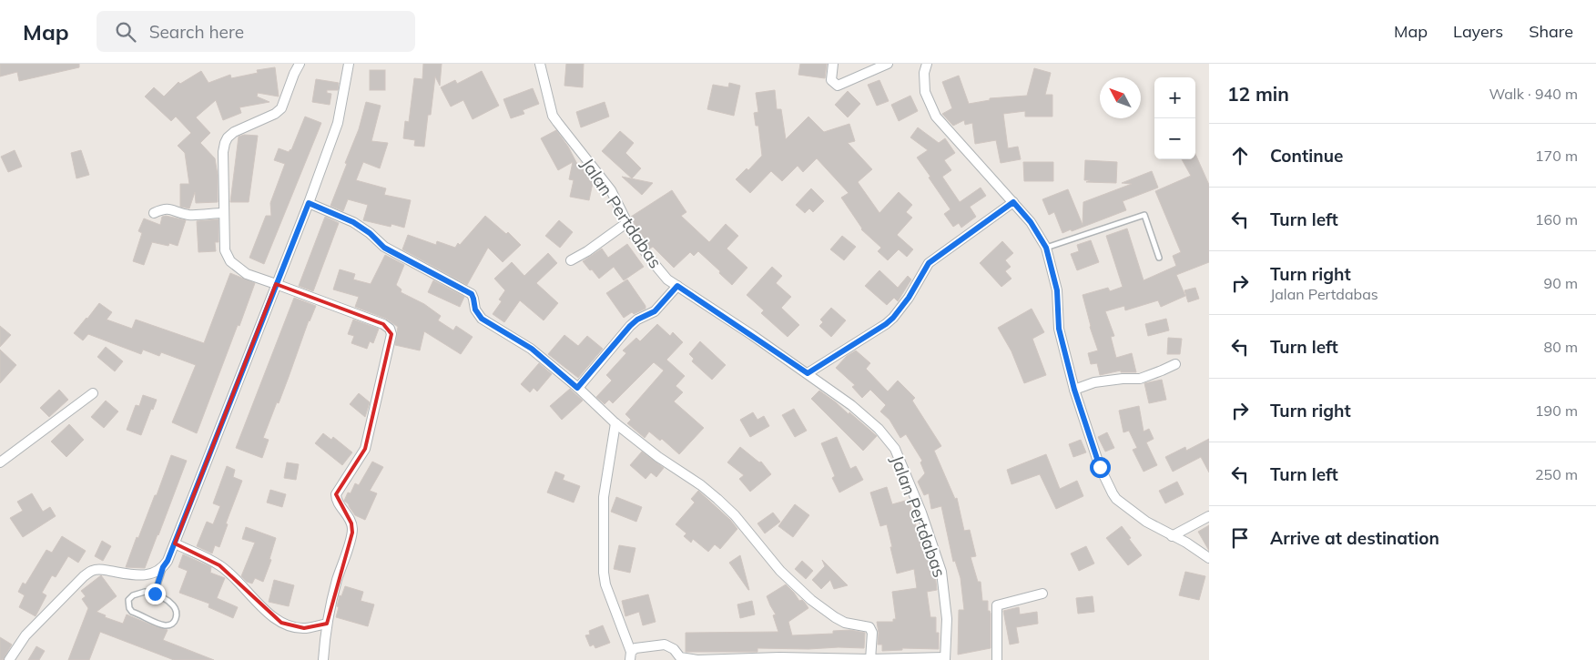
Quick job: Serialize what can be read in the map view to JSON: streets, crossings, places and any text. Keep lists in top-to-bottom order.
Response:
{
  "streets": {
    "street": ["Jalan Pertdabas"]
  },
  "north": "top left",
  "page": {
    "header": "Map",
    "search": "Search here",
    "nav": ["Map", "Layers", "Share"],
    "heading": ["12 min", "Walk · 940 m"],
    "map_buttons": ["+", "−"],
    "list": [
      ["Continue", "170 m"],
      ["Turn left", "160 m"],
      ["Turn right", "Jalan Pertdabas", "90 m"],
      ["Turn left", "80 m"],
      ["Turn right", "190 m"],
      ["Turn left", "250 m"],
      "Arrive at destination"
    ]
  }
}
